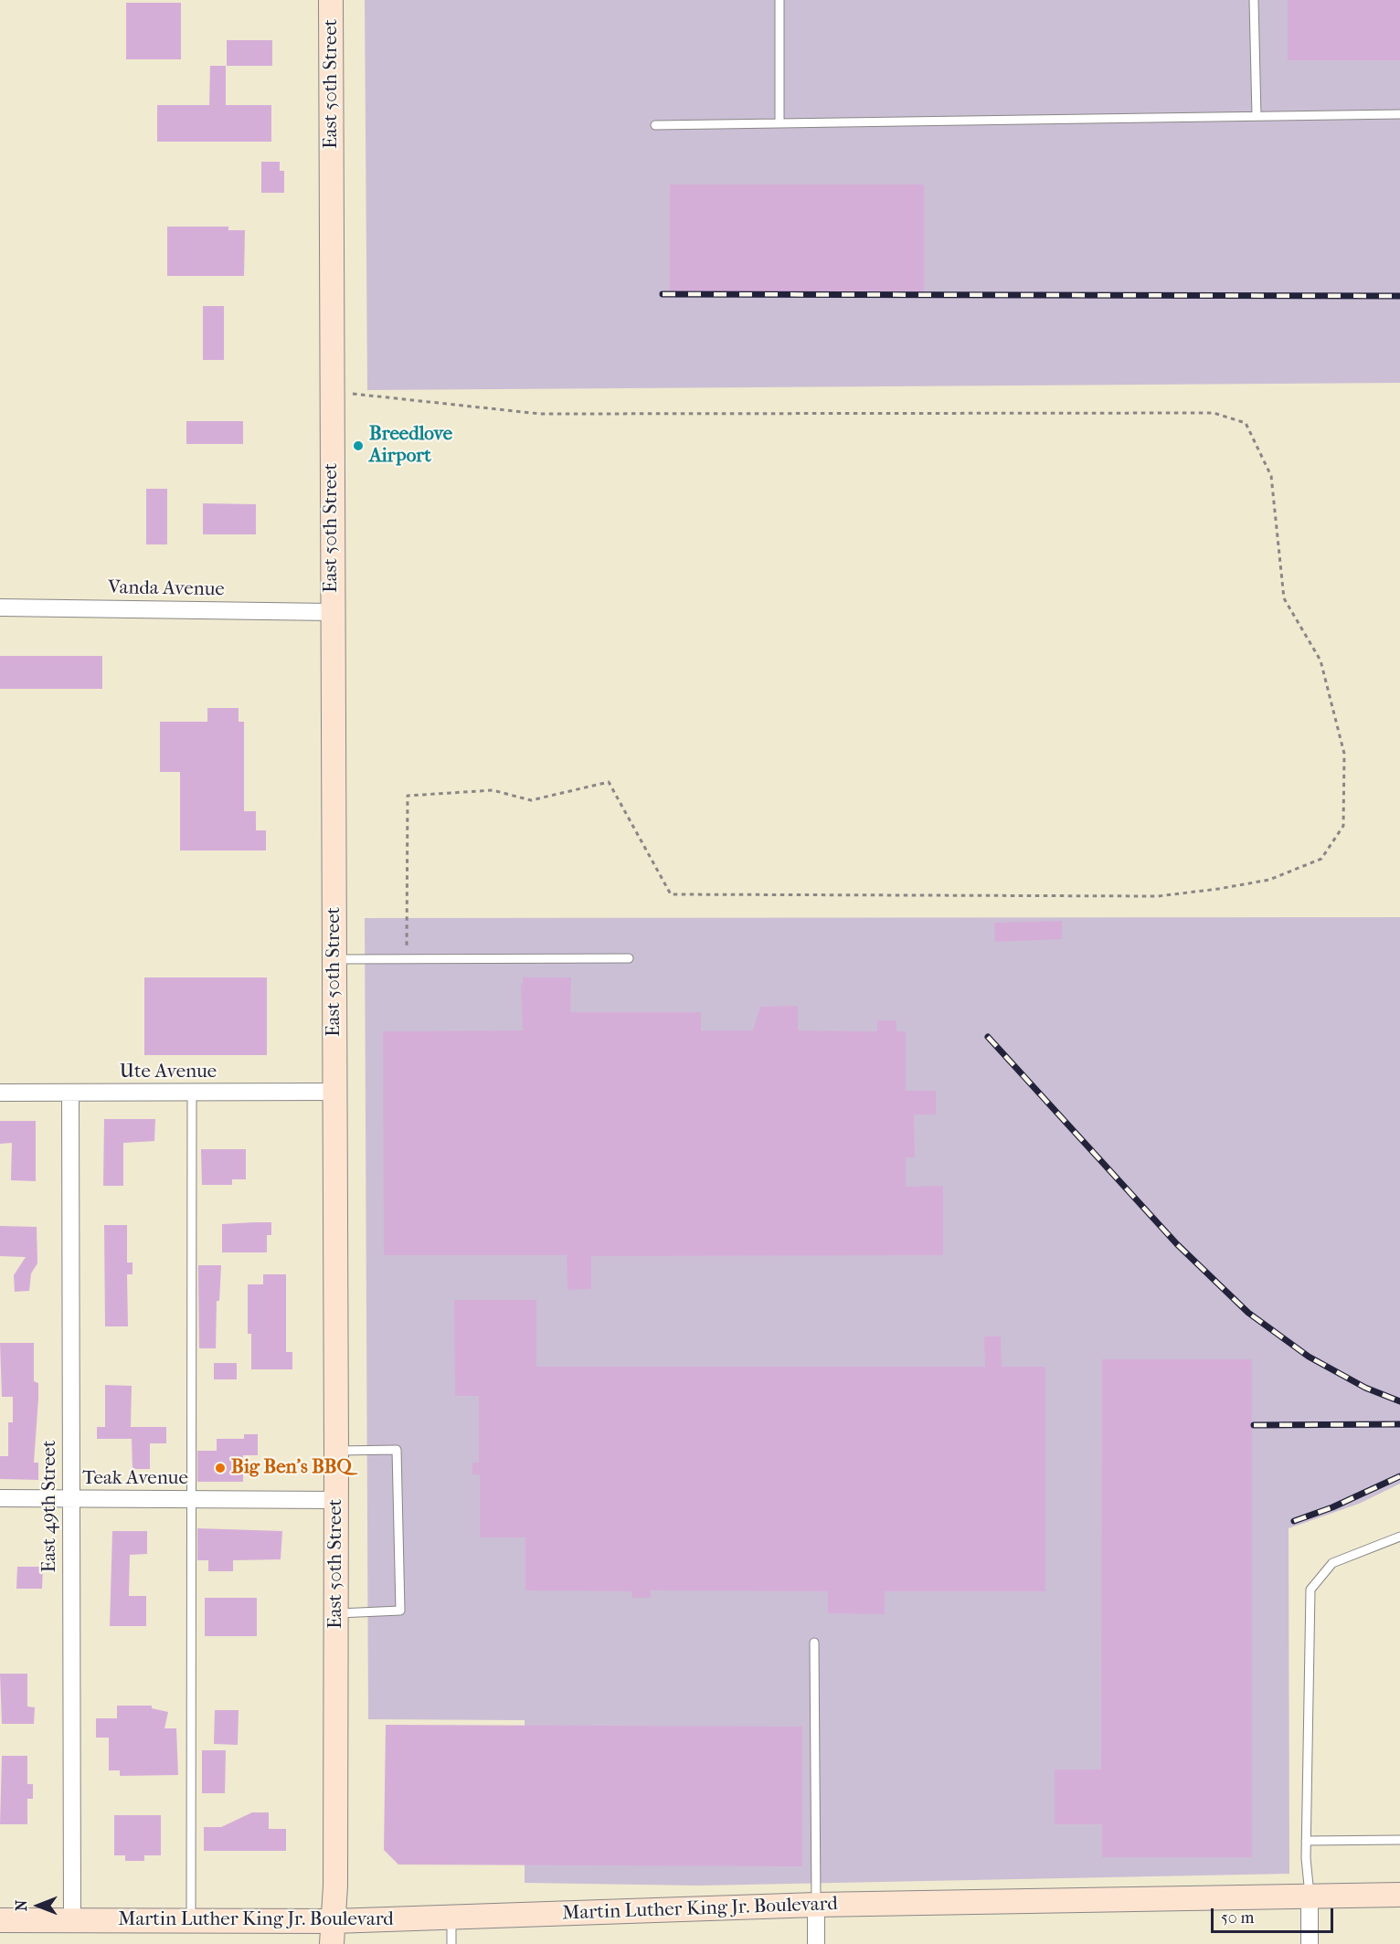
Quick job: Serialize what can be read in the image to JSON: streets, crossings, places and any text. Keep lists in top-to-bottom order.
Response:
{
  "streets": {
    "main road": ["East 50th Street", "Martin Luther King Jr. Boulevard"],
    "street": [
      "Vanda Avenue",
      "Ute Avenue",
      "Teak Avenue",
      "East 49th Street"
    ]
  },
  "crossings": [
    ["East 50th Street", "Vanda Avenue"],
    ["East 50th Street", "Ute Avenue"],
    ["East 50th Street", "Teak Avenue"],
    ["East 50th Street", "Martin Luther King Jr. Boulevard"],
    ["Ute Avenue", "East 49th Street"],
    ["Teak Avenue", "East 49th Street"],
    ["East 49th Street", "Martin Luther King Jr. Boulevard"]
  ],
  "places": ["Breedlove Airport", "Big Ben's BBQ"],
  "scale_bar": "50 m",
  "north": "left"
}
